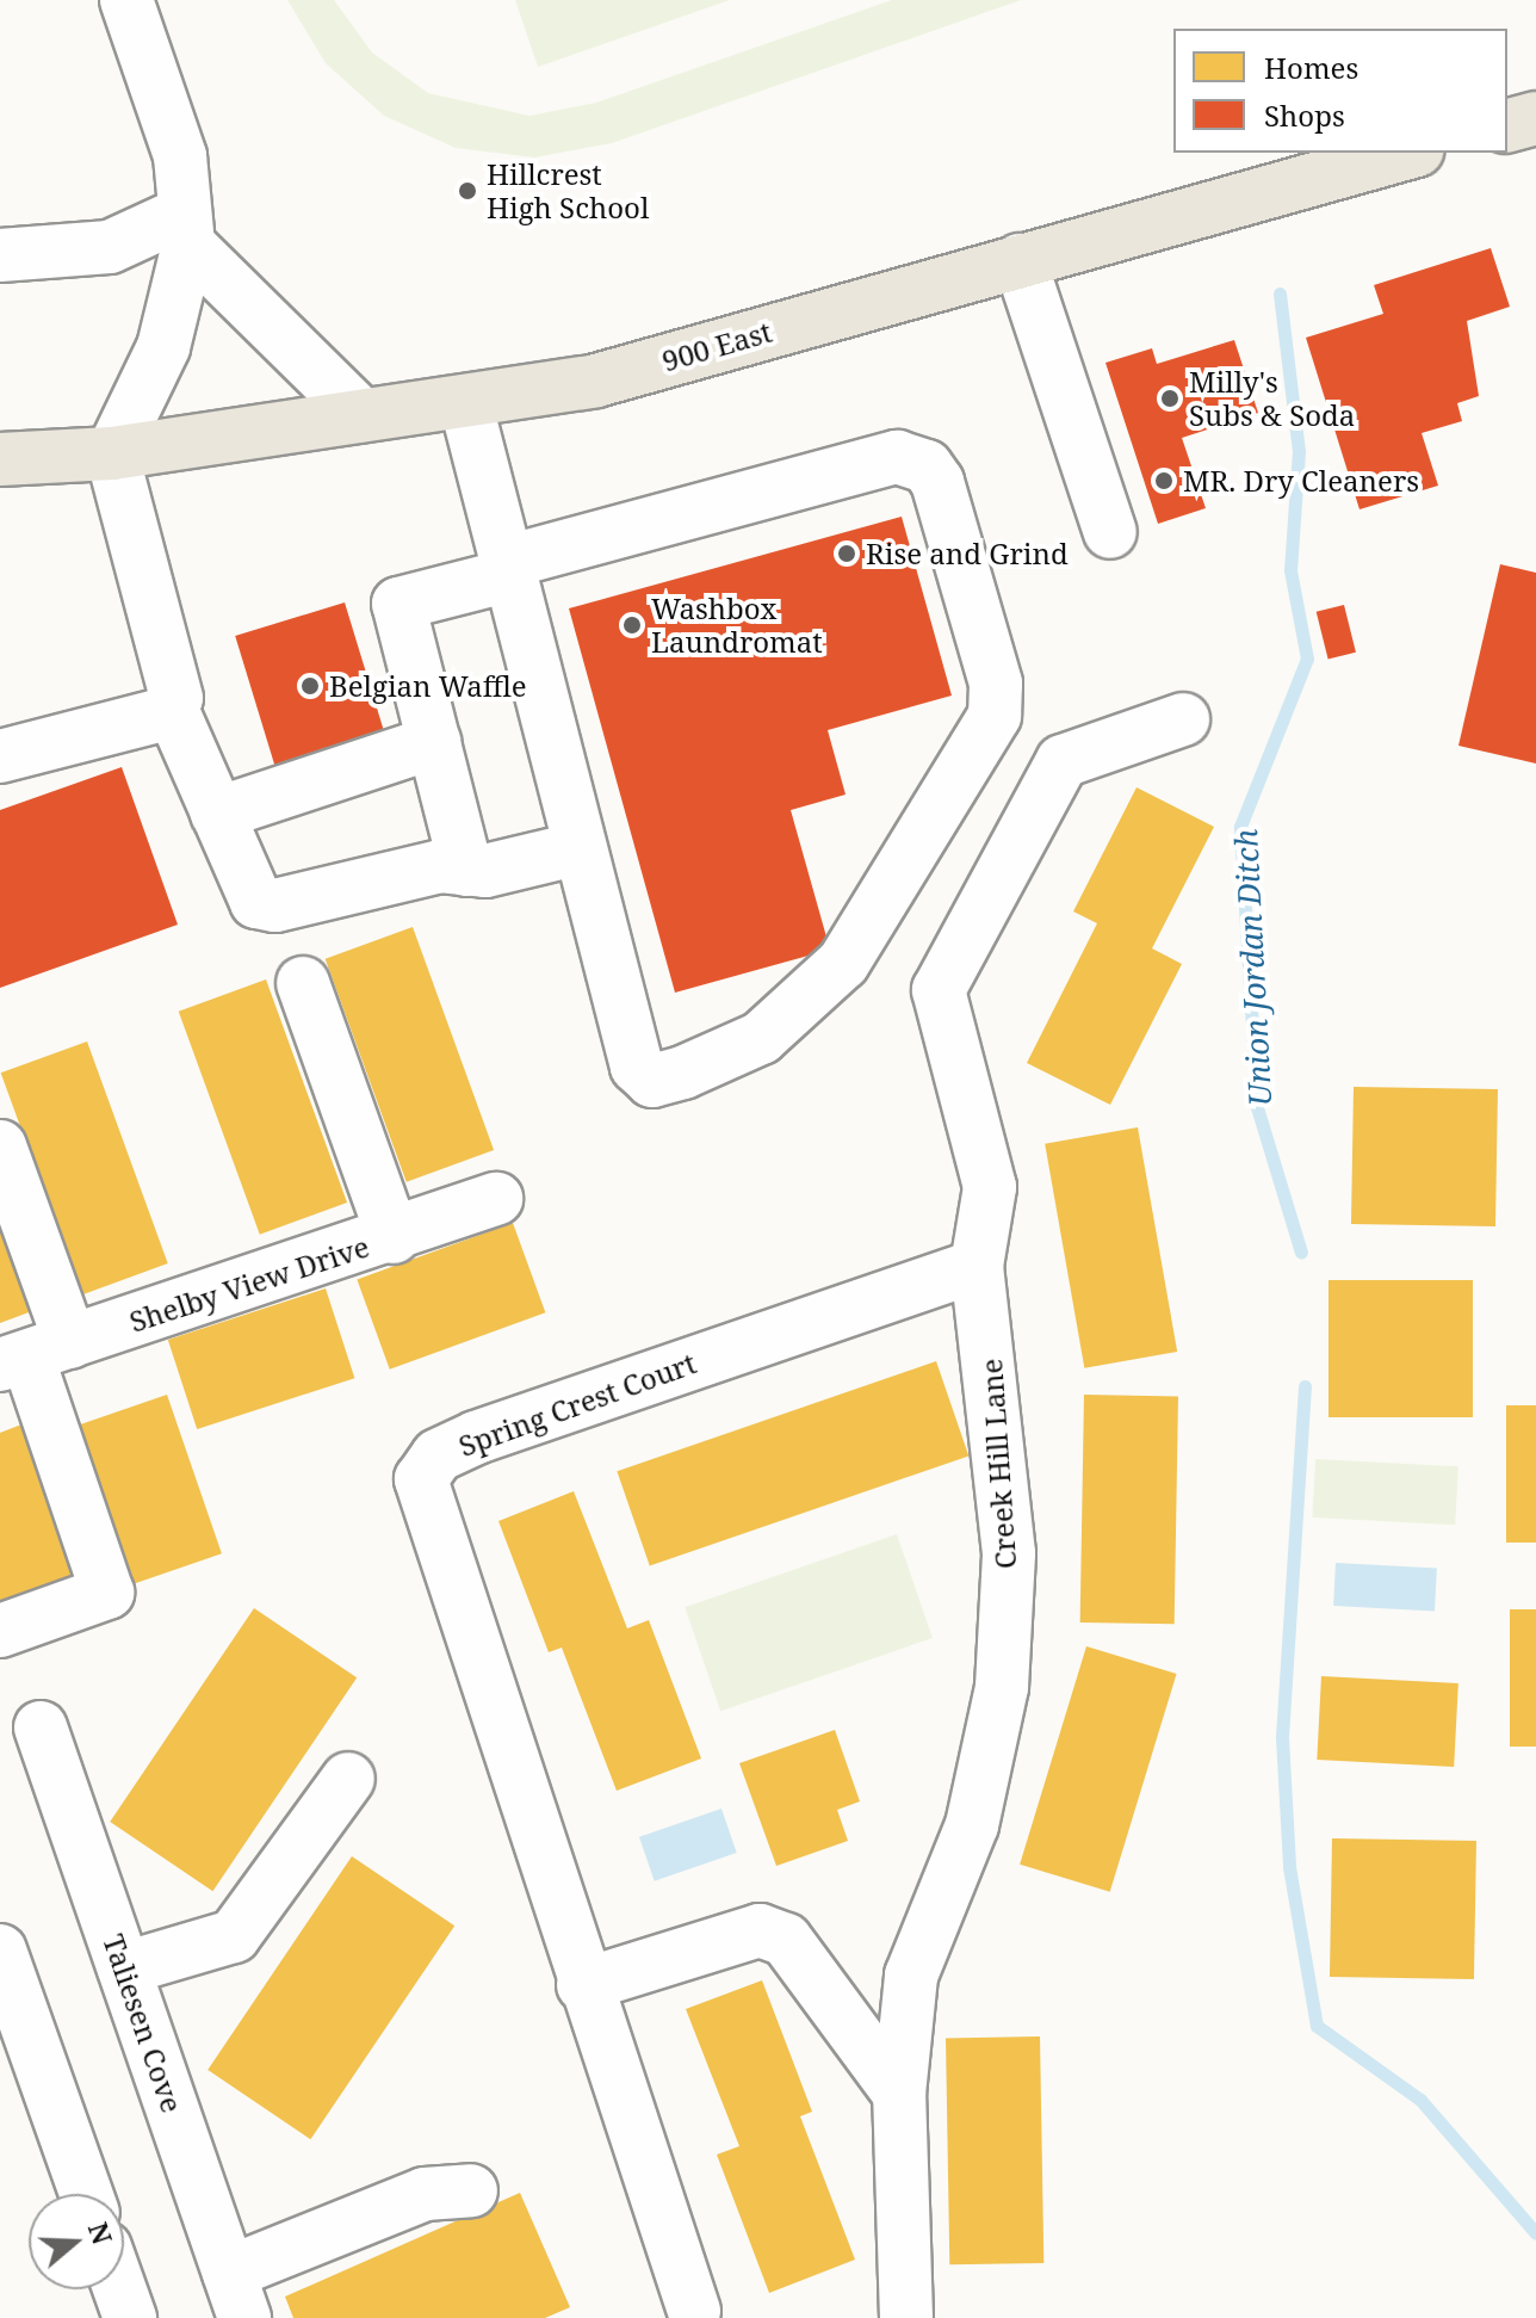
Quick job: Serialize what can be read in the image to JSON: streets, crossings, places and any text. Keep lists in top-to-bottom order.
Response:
{
  "streets": {
    "main road": ["900 East"],
    "street": [
      "Shelby View Drive",
      "Spring Crest Court",
      "Creek Hill Lane",
      "Taliesen Cove"
    ]
  },
  "crossings": [
    ["Spring Crest Court", "Creek Hill Lane"]
  ],
  "water": ["Union Jordan Ditch"],
  "places": [
    "Hillcrest High School",
    "Milly's Subs & Soda",
    "MR. Dry Cleaners",
    "Rise and Grind",
    "Washbox Laundromat",
    "Belgian Waffle"
  ],
  "legend": ["Homes", "Shops"],
  "north": "right"
}
